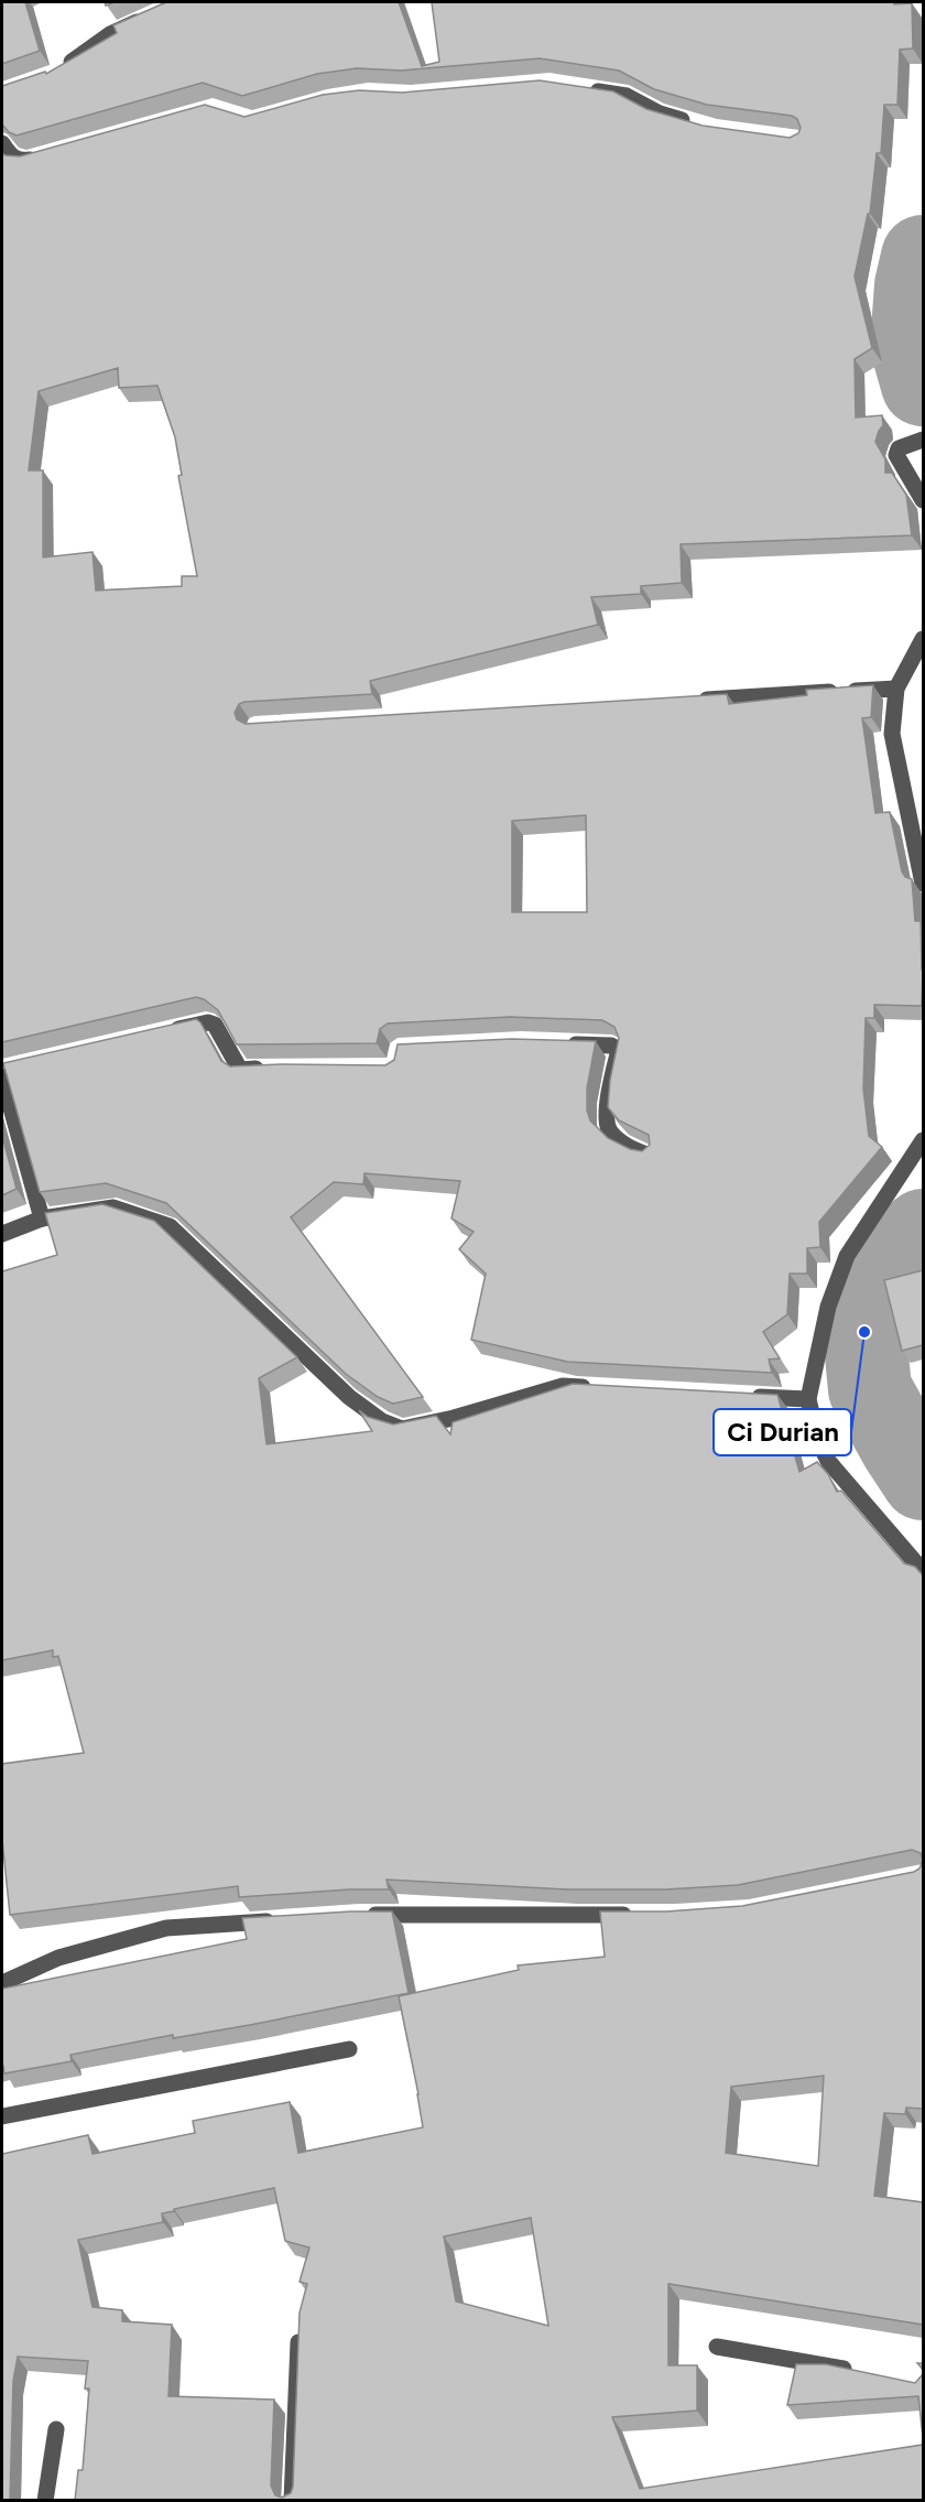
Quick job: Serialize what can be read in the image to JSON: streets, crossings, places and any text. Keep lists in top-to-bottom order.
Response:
{
  "places": ["Ci Durian"]
}
